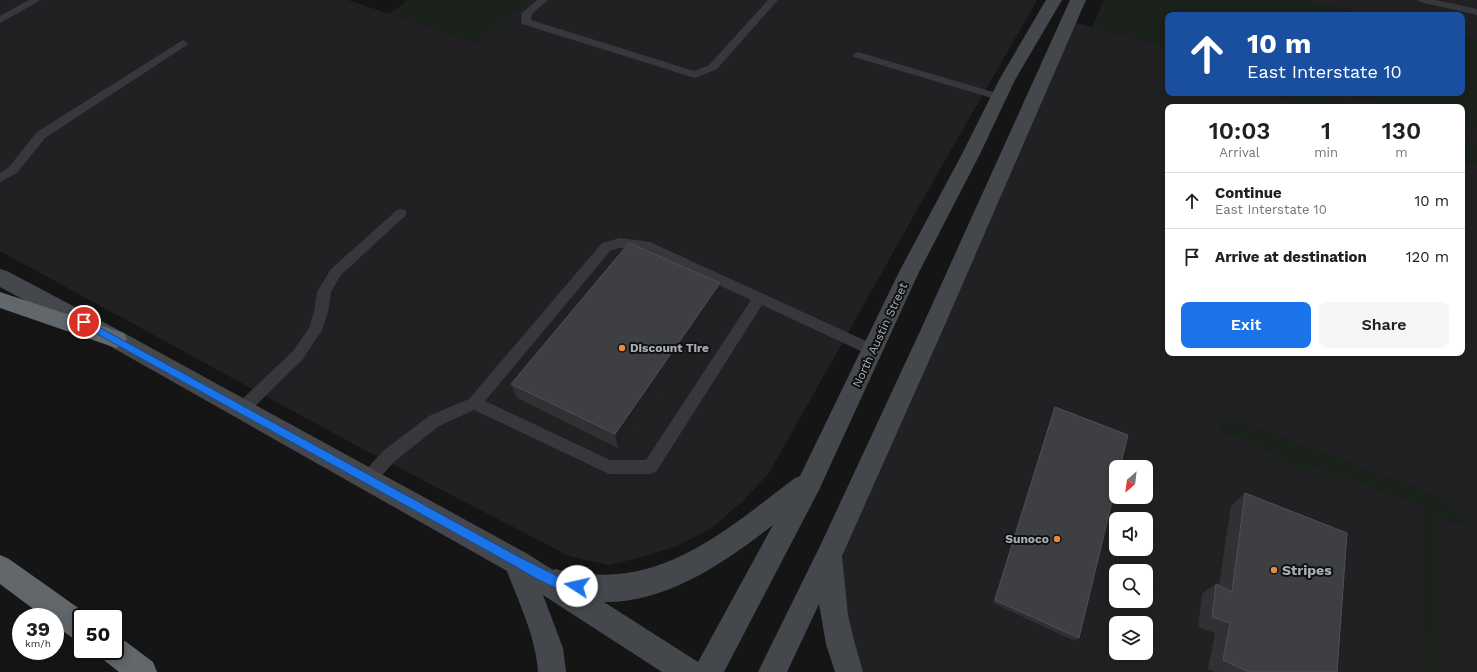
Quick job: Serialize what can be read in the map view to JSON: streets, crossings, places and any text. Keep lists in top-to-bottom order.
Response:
{
  "streets": {
    "main road": ["North Austin Street"]
  },
  "places": ["Discount Tire", "Sunoco", "Stripes"],
  "north": "bottom left",
  "page": {
    "turn": ["10 m", "East Interstate 10"],
    "eta": [
      "10:03",
      "Arrival",
      "1",
      "min",
      "130",
      "m"
    ],
    "list": [
      {
        "name": "Continue",
        "note": "East Interstate 10",
        "value": "10 m"
      },
      {
        "name": "Arrive at destination",
        "value": "120 m"
      }
    ],
    "buttons": ["Exit", "Share"],
    "speed": "39 km/h",
    "limit": "50"
  }
}
